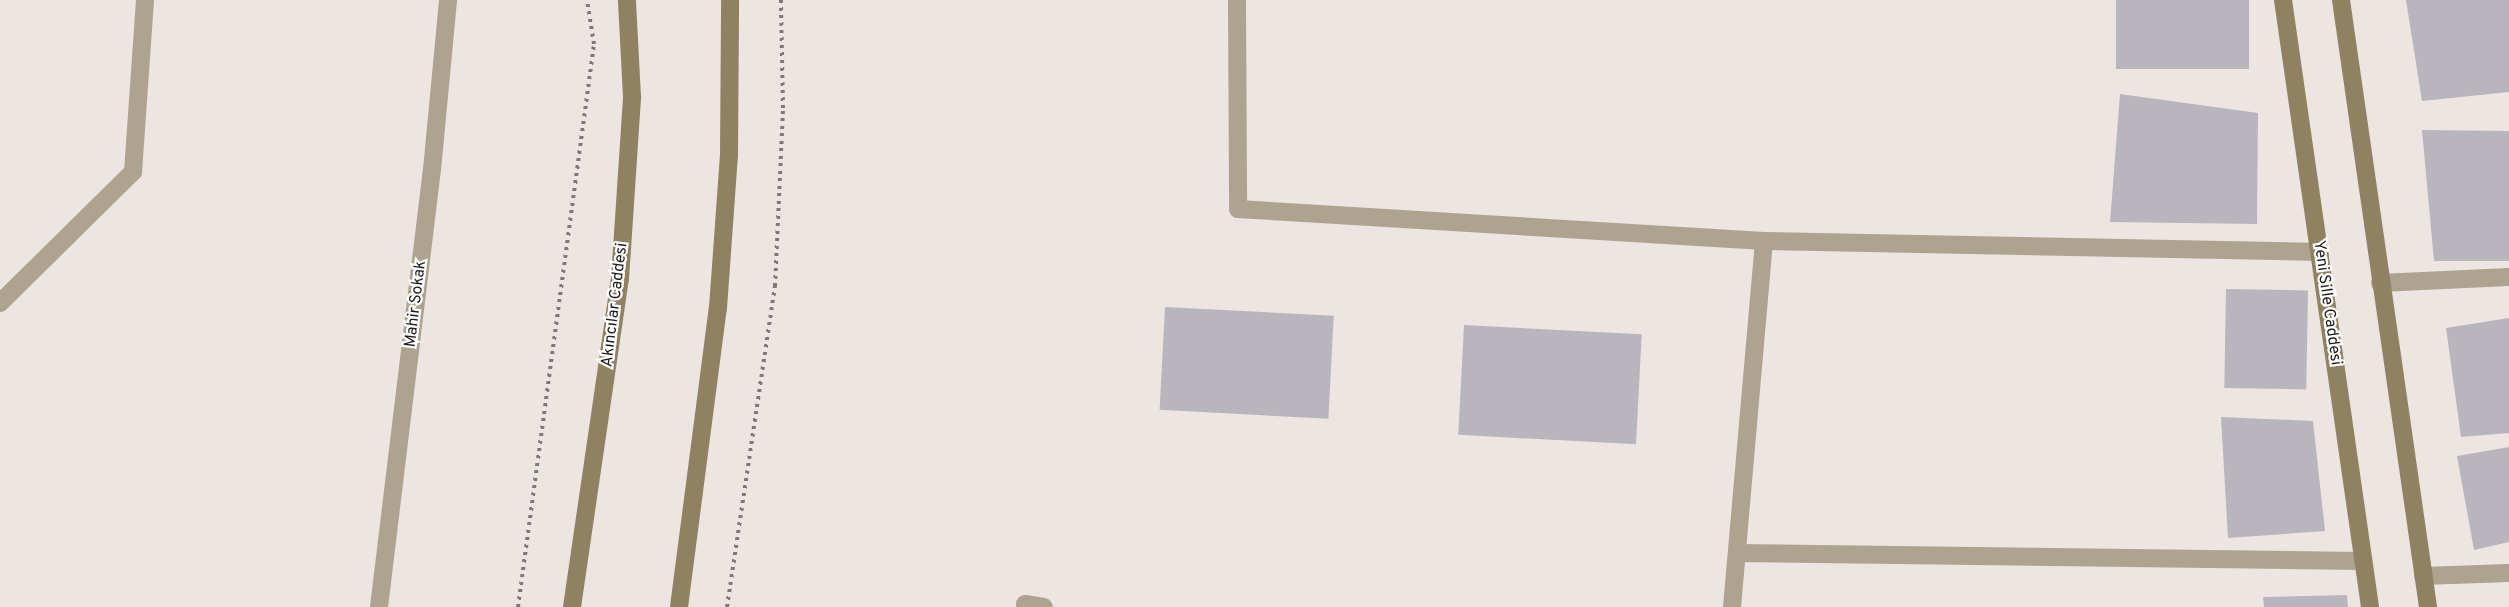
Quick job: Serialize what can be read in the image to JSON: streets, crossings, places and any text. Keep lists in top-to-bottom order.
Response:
{
  "streets": {
    "main road": ["Yeni Sille Caddesi", "Akıncılar Caddesi"],
    "street": ["Mahir Sokak"]
  }
}
